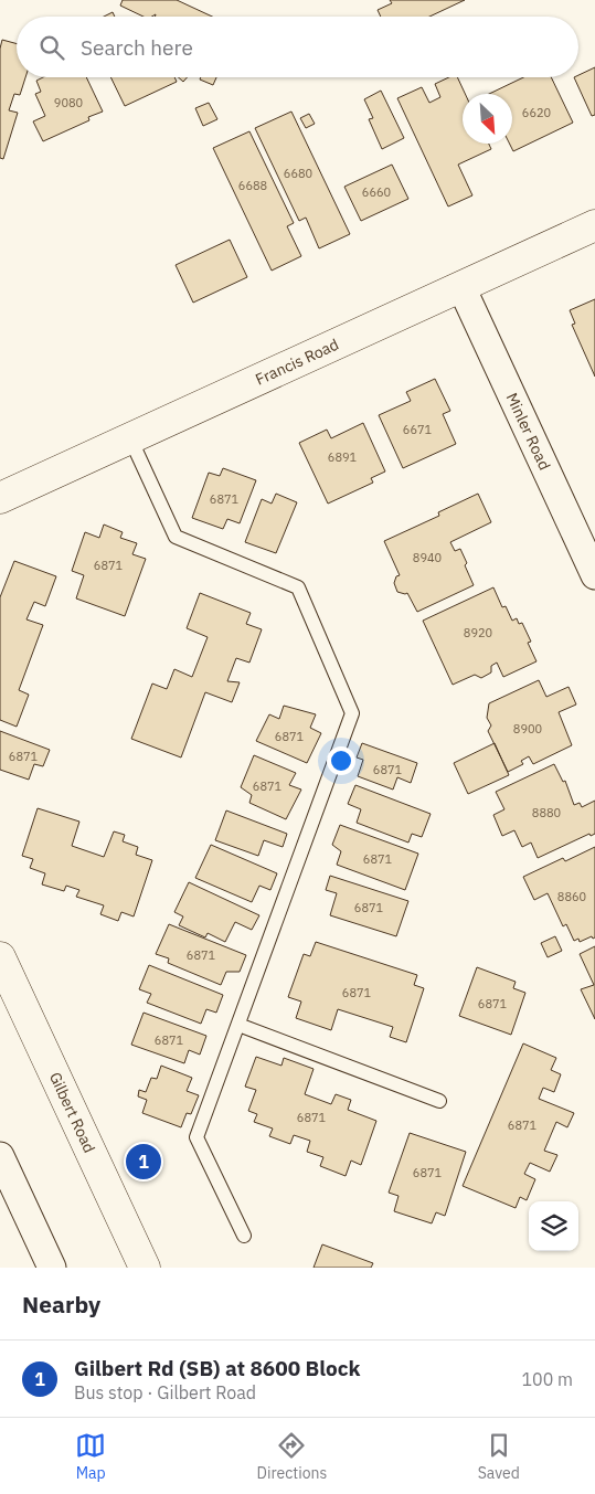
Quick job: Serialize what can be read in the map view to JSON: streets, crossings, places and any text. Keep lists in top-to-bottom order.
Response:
{
  "streets": {
    "street": ["Francis Road", "Minler Road", "Gilbert Road"]
  },
  "crossings": [
    ["Francis Road", "Minler Road"]
  ],
  "house_numbers": [
    "9080",
    "6620",
    "6680",
    "6688",
    "6660",
    "6671",
    "6891",
    "6871",
    "8940",
    "6871",
    "8920",
    "8900",
    "6871",
    "6871",
    "6871",
    "6871",
    "8880",
    "6871",
    "8860",
    "6871",
    "6871",
    "6871",
    "6871",
    "6871",
    "6871",
    "6871",
    "6871"
  ],
  "north": "bottom right",
  "page": {
    "search": "Search here",
    "pins": "1",
    "heading": "Nearby",
    "list": [
      {
        "mark": "1",
        "name": "Gilbert Rd (SB) at 8600 Block",
        "note": "Bus stop · Gilbert Road",
        "value": "100 m"
      }
    ],
    "nav": ["Map", "Directions", "Saved"]
  }
}
